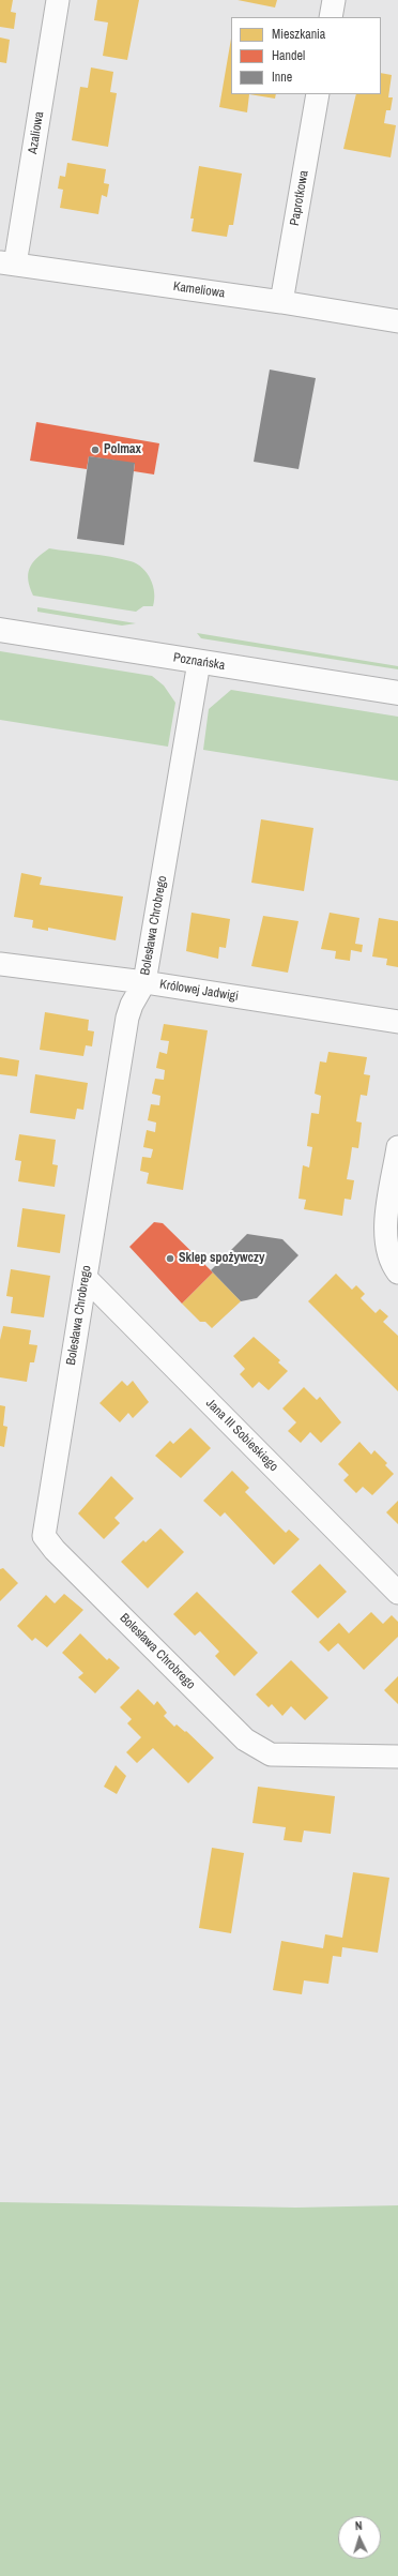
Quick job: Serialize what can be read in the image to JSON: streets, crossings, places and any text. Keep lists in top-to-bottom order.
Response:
{
  "streets": {
    "main road": ["Poznańska"],
    "street": [
      "Azaliowa",
      "Paprotkowa",
      "Kameliowa",
      "Bolesława Chrobrego",
      "Królowej Jadwigi",
      "Jana III Sobieskiego"
    ]
  },
  "crossings": [
    ["Azaliowa", "Kameliowa"],
    ["Paprotkowa", "Kameliowa"],
    ["Poznańska", "Bolesława Chrobrego"],
    ["Bolesława Chrobrego", "Królowej Jadwigi"],
    ["Bolesława Chrobrego", "Jana III Sobieskiego"]
  ],
  "places": ["Polmax", "Sklep spożywczy"],
  "legend": ["Mieszkania", "Handel", "Inne"],
  "north": "top"
}
